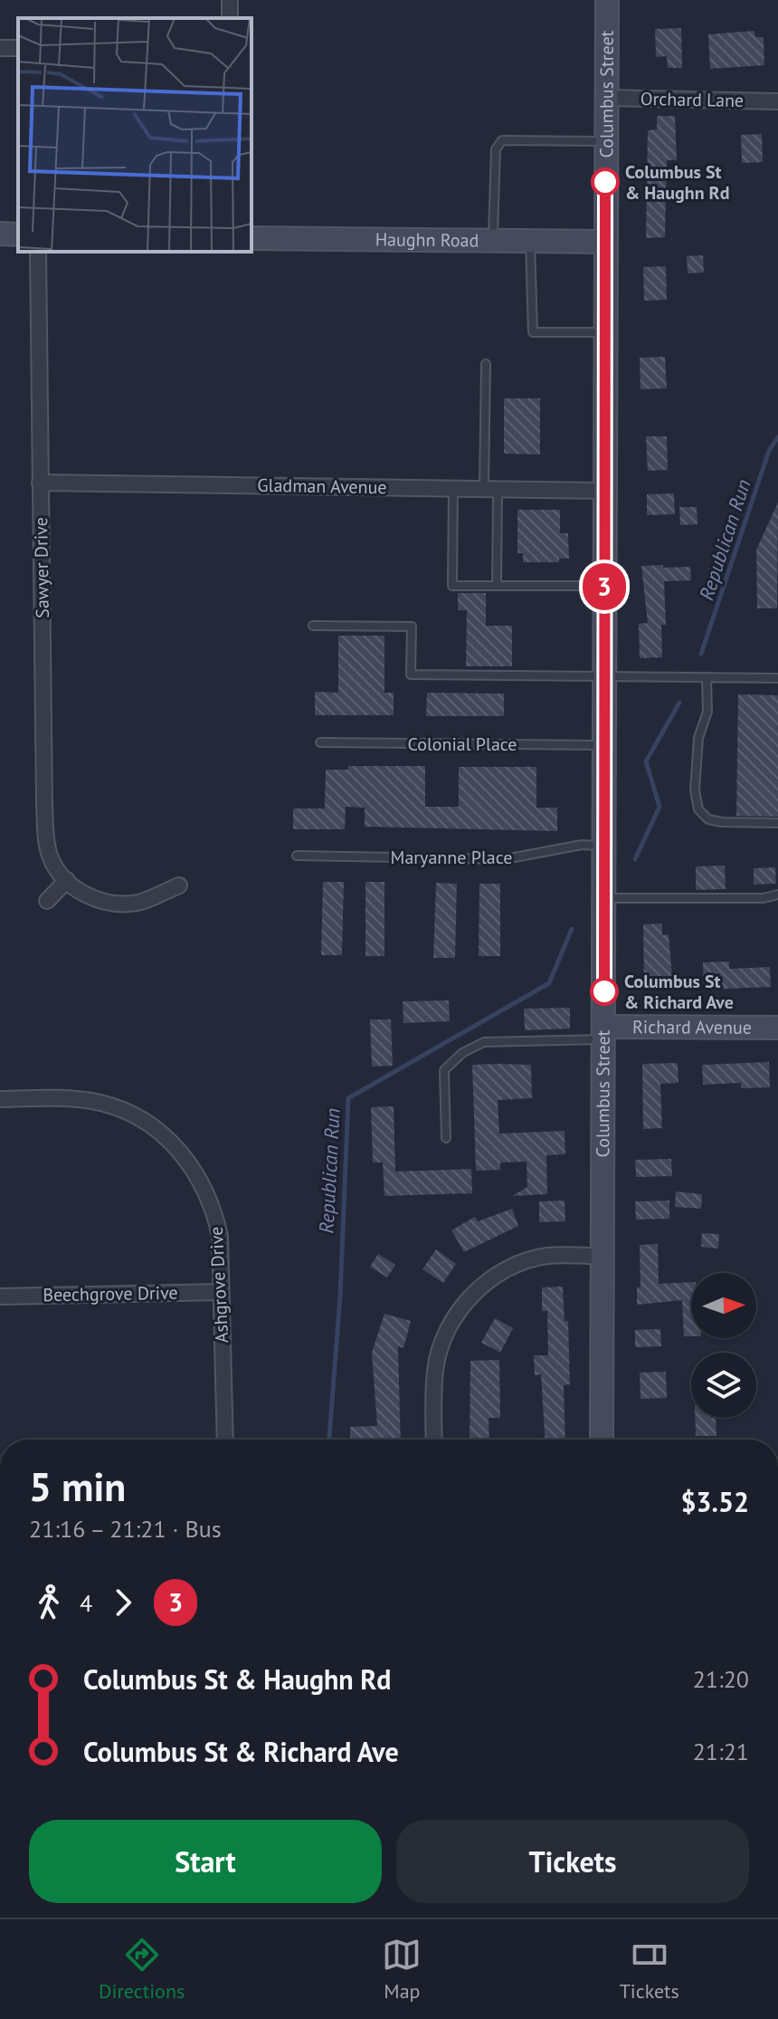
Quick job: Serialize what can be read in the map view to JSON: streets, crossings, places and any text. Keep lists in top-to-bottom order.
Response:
{
  "streets": {
    "main road": ["Columbus Street", "Haughn Road", "Richard Avenue"],
    "street": [
      "Orchard Lane",
      "Gladman Avenue",
      "Sawyer Drive",
      "Ashgrove Drive",
      "Beechgrove Drive"
    ],
    "lane": ["Colonial Place", "Maryanne Place"]
  },
  "crossings": [
    ["Columbus Street", "Orchard Lane"],
    ["Columbus Street", "Haughn Road"],
    ["Columbus Street", "Gladman Avenue"],
    ["Columbus Street", "Colonial Place"],
    ["Columbus Street", "Maryanne Place"],
    ["Columbus Street", "Richard Avenue"],
    ["Gladman Avenue", "Sawyer Drive"],
    ["Ashgrove Drive", "Beechgrove Drive"]
  ],
  "water": ["Republican Run"],
  "places": ["Columbus St & Haughn Rd", "Columbus St & Richard Ave"],
  "lines": ["bus line 3"],
  "north": "right",
  "page": {
    "on_map": "3",
    "heading": ["5 min", "21:16 – 21:21 · Bus", "$3.52"],
    "legs": ["4", "3"],
    "list": [
      {
        "name": "Columbus St & Haughn Rd",
        "value": "21:20"
      },
      {
        "name": "Columbus St & Richard Ave",
        "value": "21:21"
      }
    ],
    "buttons": ["Start", "Tickets"],
    "tabs": ["Directions", "Map", "Tickets"]
  }
}
